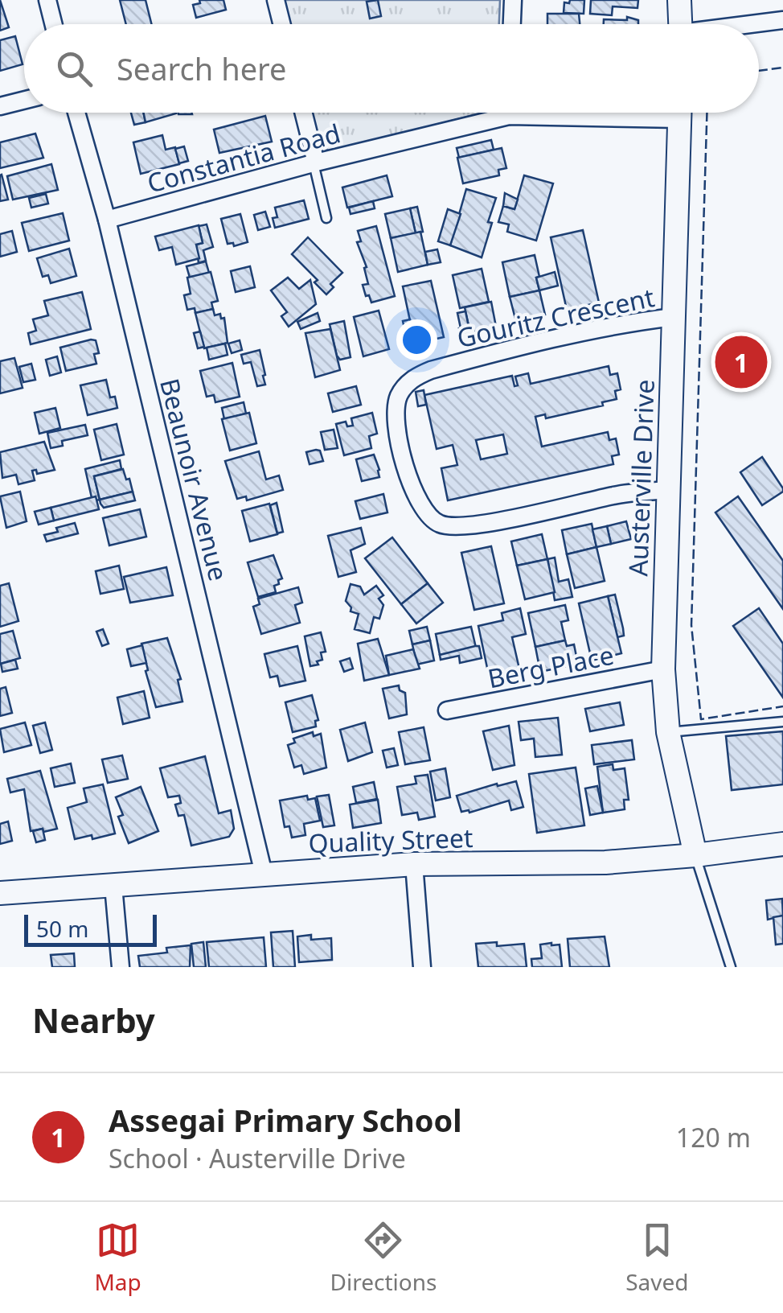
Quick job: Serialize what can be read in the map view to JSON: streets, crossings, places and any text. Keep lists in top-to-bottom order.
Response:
{
  "streets": {
    "street": [
      "Constantia Road",
      "Gouritz Crescent",
      "Austerville Drive",
      "Beaunoir Avenue",
      "Berg Place",
      "Quality Street"
    ]
  },
  "crossings": [
    ["Constantia Road", "Beaunoir Avenue"],
    ["Gouritz Crescent", "Austerville Drive"],
    ["Austerville Drive", "Berg Place"],
    ["Austerville Drive", "Quality Street"],
    ["Beaunoir Avenue", "Quality Street"]
  ],
  "scale_bar": "50 m",
  "page": {
    "search": "Search here",
    "pins": "1",
    "scale": "50 m",
    "heading": "Nearby",
    "list": [
      {
        "mark": "1",
        "name": "Assegai Primary School",
        "note": "School · Austerville Drive",
        "value": "120 m"
      }
    ],
    "nav": ["Map", "Directions", "Saved"]
  }
}
